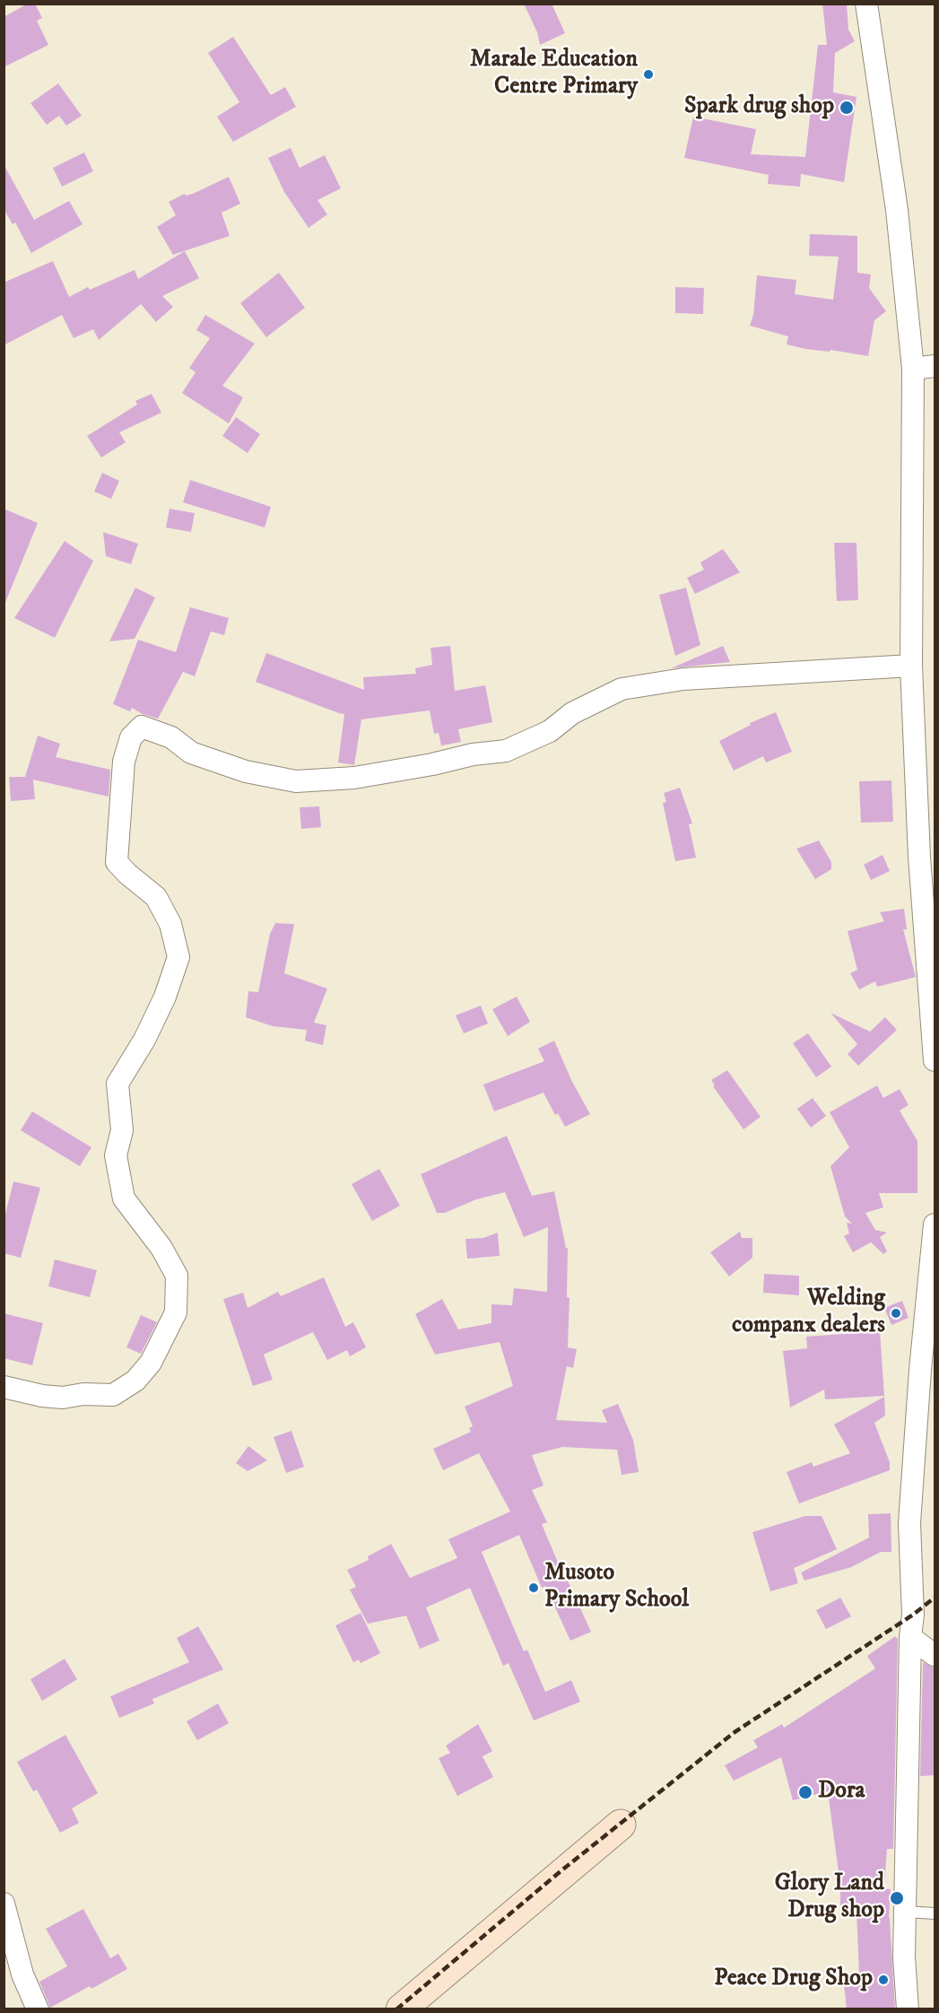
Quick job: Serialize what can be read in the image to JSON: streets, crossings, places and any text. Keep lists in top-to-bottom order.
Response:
{
  "places": [
    "Marale Education Centre Primary",
    "Spark drug shop",
    "Welding companx dealers",
    "Musoto Primary School",
    "Dora",
    "Glory Land Drug shop",
    "Peace Drug Shop"
  ]
}
